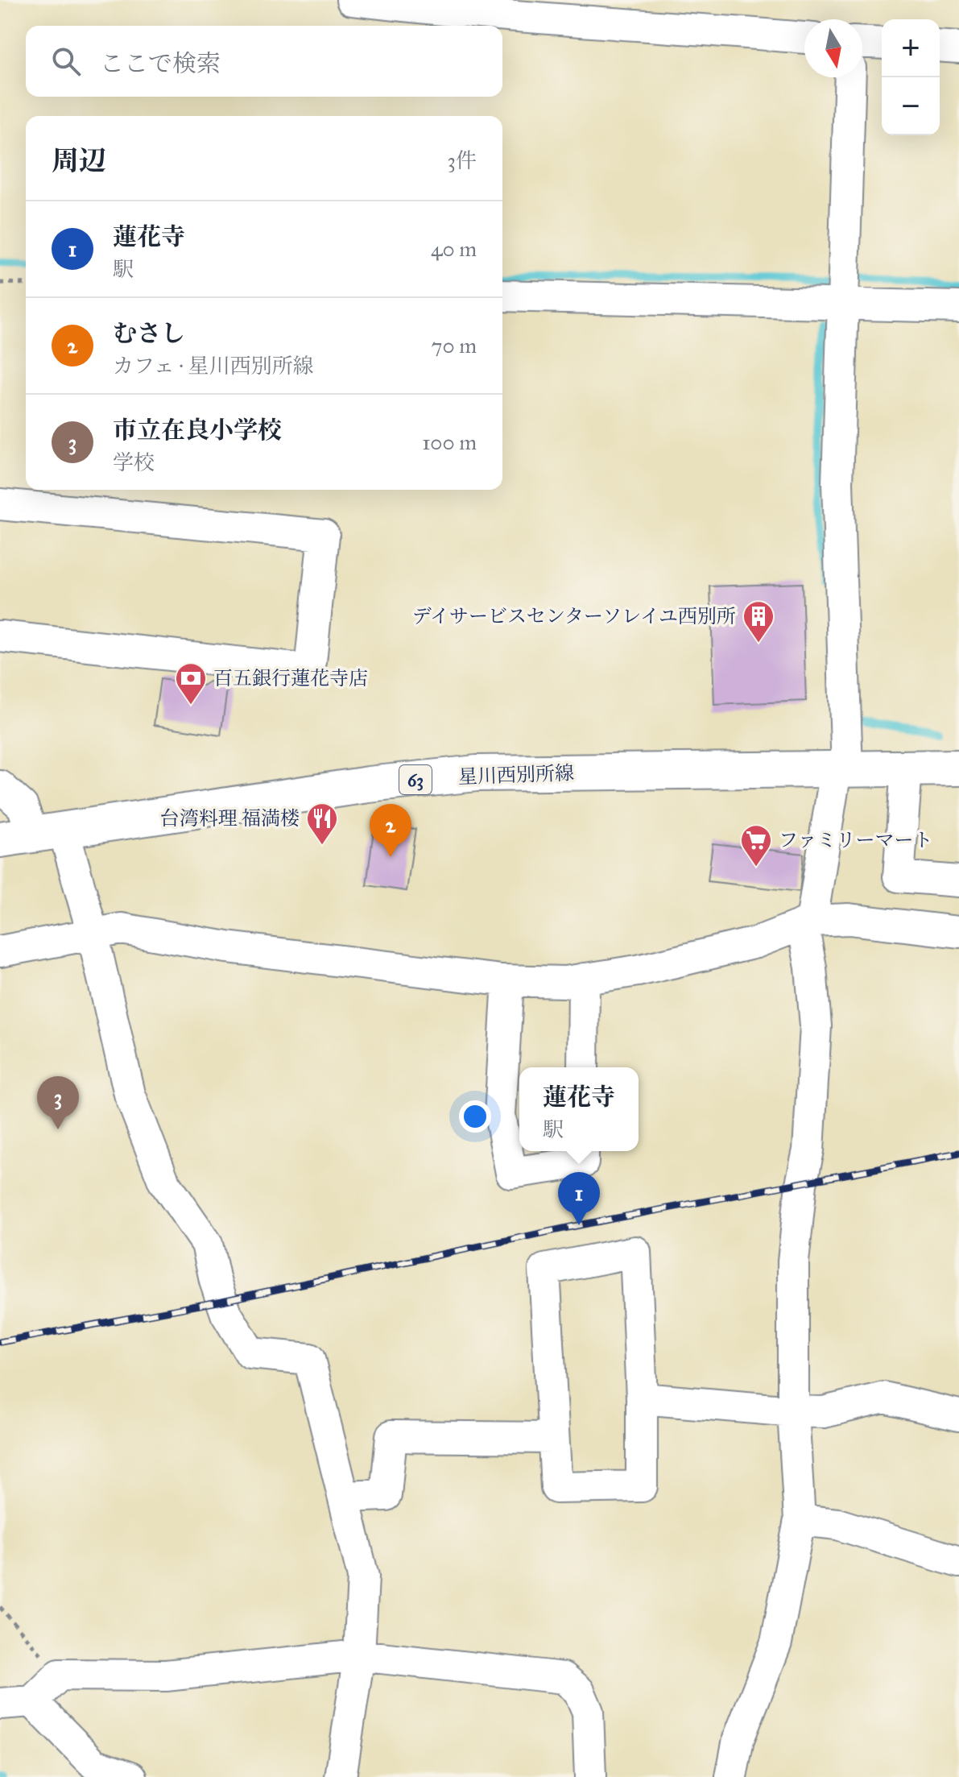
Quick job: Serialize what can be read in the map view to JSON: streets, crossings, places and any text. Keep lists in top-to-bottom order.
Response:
{
  "streets": {
    "main road": ["星川西別所線", "63"]
  },
  "places": {
    "building": ["デイサービスセンターソレイユ西別所"],
    "bank": ["百五銀行蓮花寺店"],
    "restaurant": ["台湾料理 福満楼"],
    "supermarket": ["ファミリーマート"]
  },
  "north": "bottom",
  "page": {
    "map_buttons": ["+", "−"],
    "search": "ここで検索",
    "heading": ["周辺", "3件"],
    "list": [
      {
        "mark": "1",
        "name": "蓮花寺",
        "note": "駅",
        "value": "40 m"
      },
      {
        "mark": "2",
        "name": "むさし",
        "note": "カフェ · 星川西別所線",
        "value": "70 m"
      },
      {
        "mark": "3",
        "name": "市立在良小学校",
        "note": "学校",
        "value": "100 m"
      }
    ],
    "pins": ["2", "3", "1"],
    "popup": ["蓮花寺", "駅"]
  }
}
